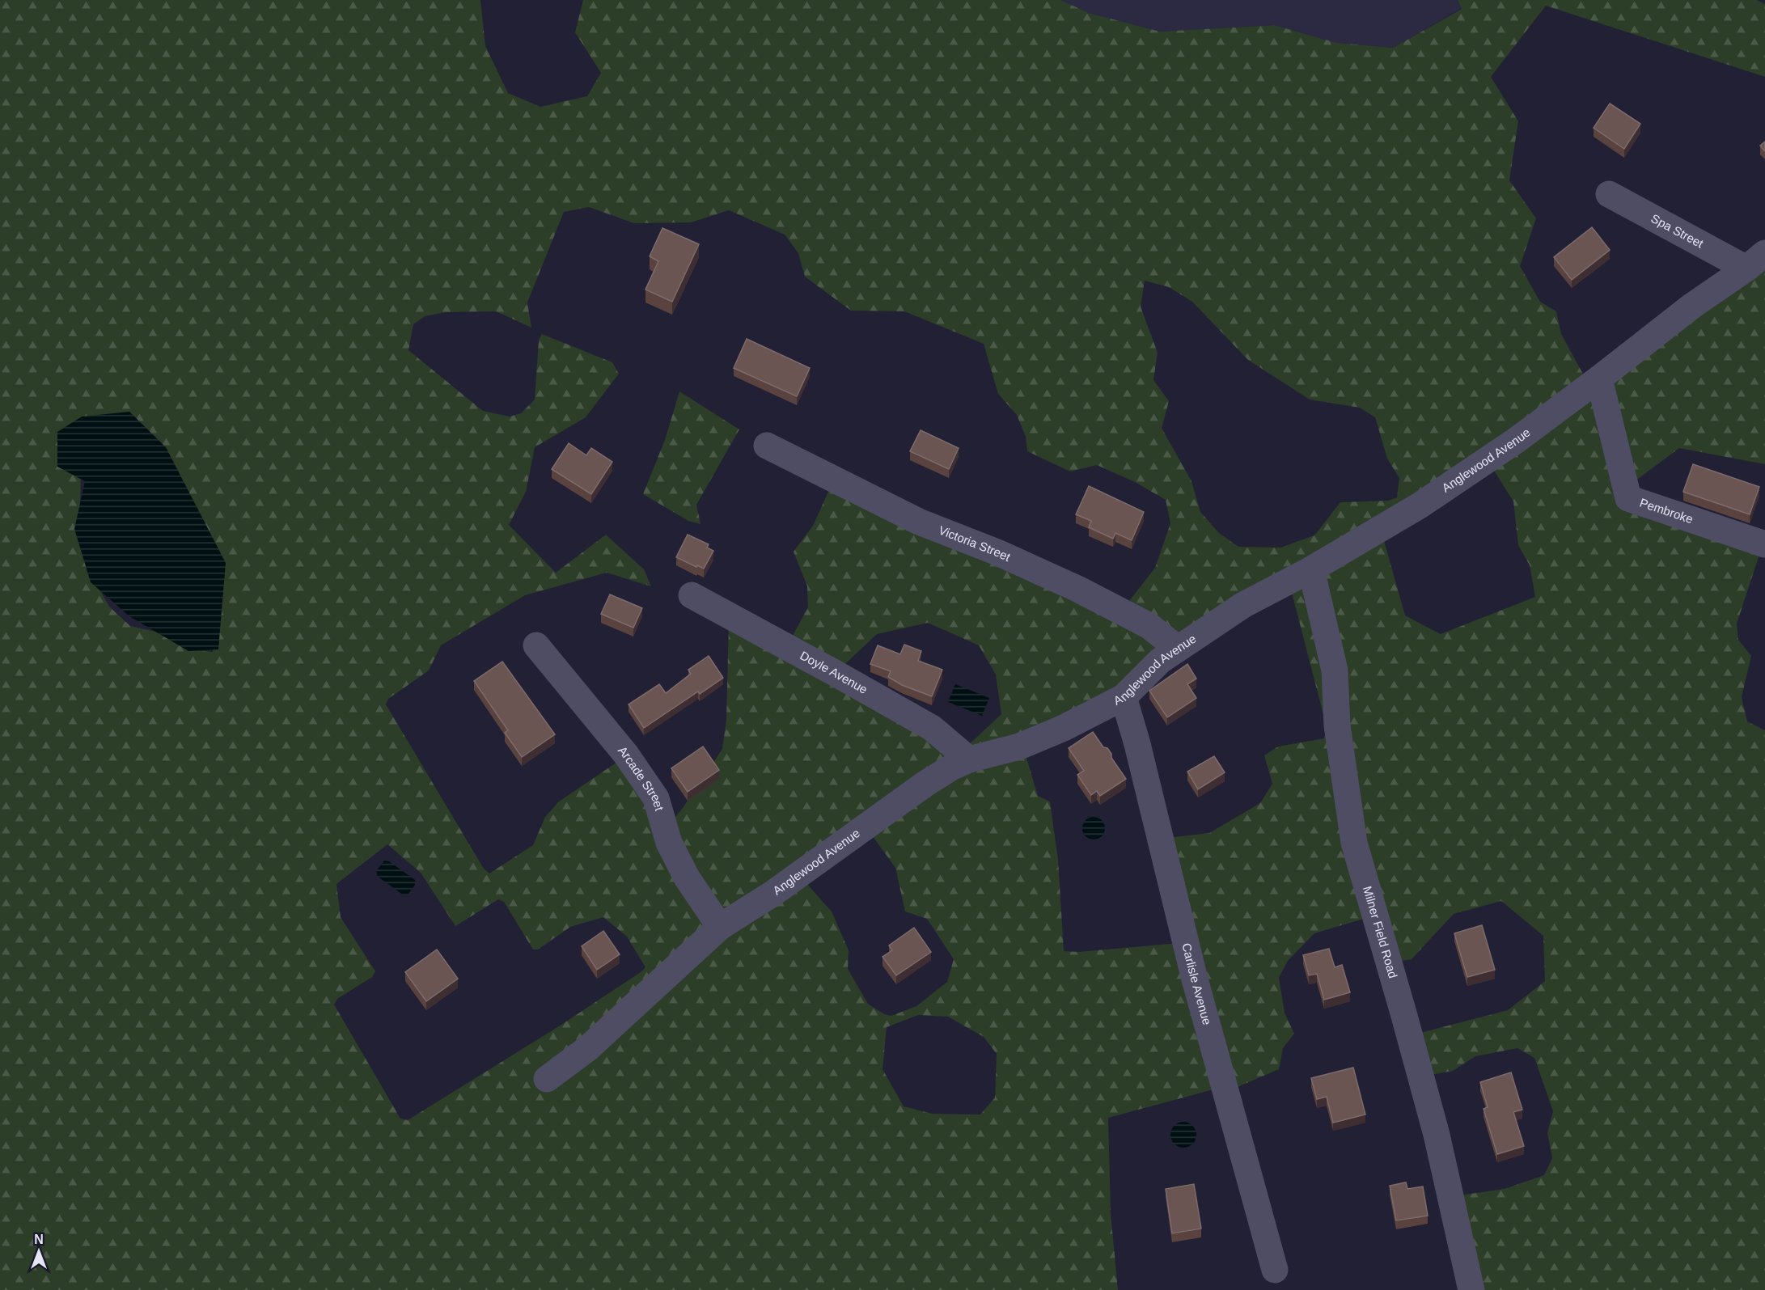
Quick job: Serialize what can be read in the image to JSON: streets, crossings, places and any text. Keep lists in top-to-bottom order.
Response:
{
  "streets": {
    "street": [
      "Spa Street",
      "Anglewood Avenue",
      "Pembroke",
      "Victoria Street",
      "Doyle Avenue",
      "Arcade Street",
      "Milner Field Road",
      "Carlisle Avenue"
    ]
  },
  "crossings": [
    ["Spa Street", "Anglewood Avenue"],
    ["Anglewood Avenue", "Pembroke"],
    ["Anglewood Avenue", "Victoria Street"],
    ["Anglewood Avenue", "Doyle Avenue"],
    ["Anglewood Avenue", "Arcade Street"],
    ["Anglewood Avenue", "Milner Field Road"],
    ["Anglewood Avenue", "Carlisle Avenue"]
  ],
  "north": "top"
}
